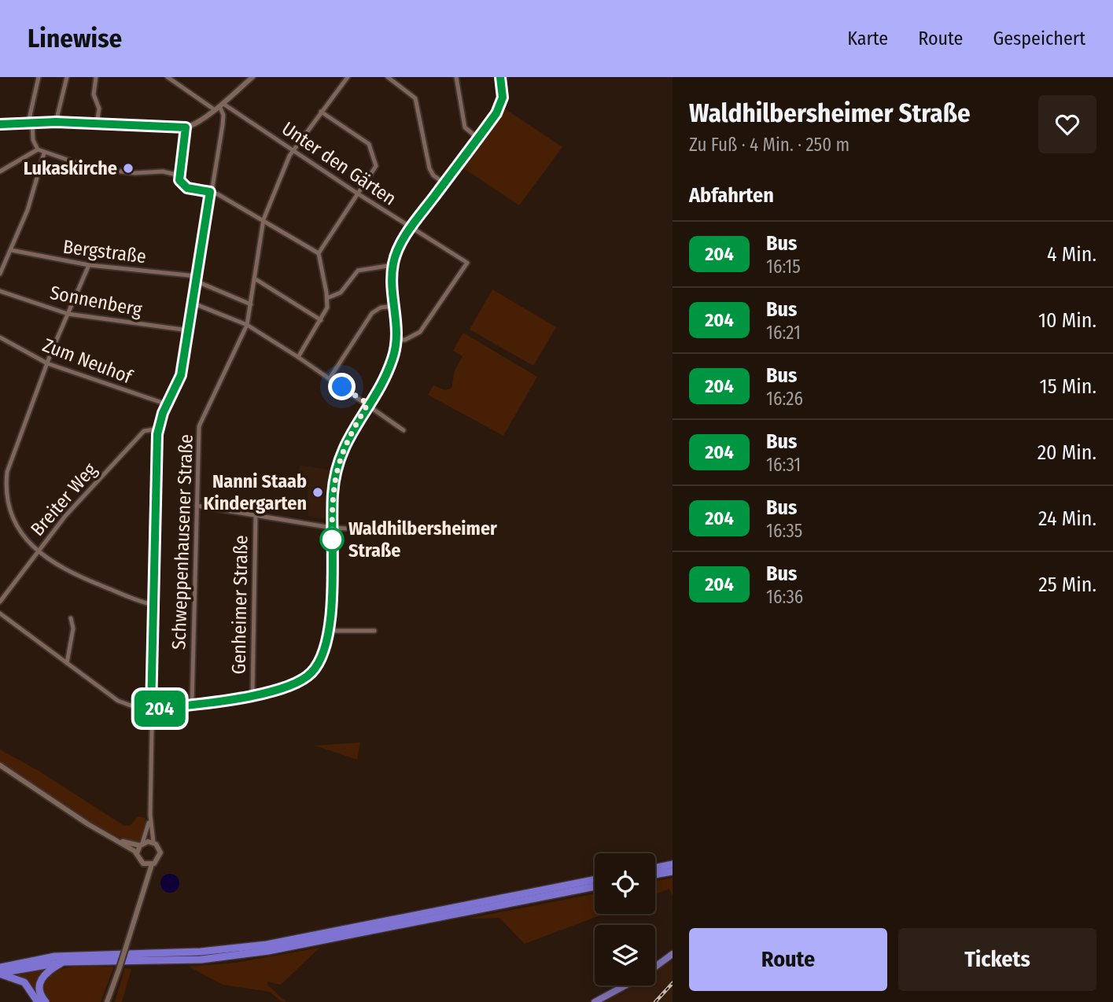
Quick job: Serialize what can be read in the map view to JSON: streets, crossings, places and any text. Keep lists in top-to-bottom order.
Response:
{
  "streets": {
    "street": [
      "Unter den Gärten",
      "Bergstraße",
      "Sonnenberg",
      "Zum Neuhof",
      "Breiter Weg",
      "Schweppenhausener Straße",
      "Genheimer Straße"
    ]
  },
  "crossings": [
    ["Unter den Gärten", "Schweppenhausener Straße"],
    ["Bergstraße", "Schweppenhausener Straße"]
  ],
  "places": ["Lukaskirche", "Nanni Staab Kindergarten", "Waldhilbersheimer Straße"],
  "lines": ["bus line 204"],
  "page": {
    "header": "Linewise",
    "nav": ["Karte", "Route", "Gespeichert"],
    "on_map": "204",
    "heading": [
      ["Waldhilbersheimer Straße", "Zu Fuß · 4 Min. · 250 m"],
      "Abfahrten"
    ],
    "list": [
      {
        "mark": "204",
        "name": "Bus",
        "note": "16:15",
        "value": "4 Min."
      },
      {
        "mark": "204",
        "name": "Bus",
        "note": "16:21",
        "value": "10 Min."
      },
      {
        "mark": "204",
        "name": "Bus",
        "note": "16:26",
        "value": "15 Min."
      },
      {
        "mark": "204",
        "name": "Bus",
        "note": "16:31",
        "value": "20 Min."
      },
      {
        "mark": "204",
        "name": "Bus",
        "note": "16:35",
        "value": "24 Min."
      },
      {
        "mark": "204",
        "name": "Bus",
        "note": "16:36",
        "value": "25 Min."
      }
    ],
    "buttons": ["Route", "Tickets"]
  }
}
